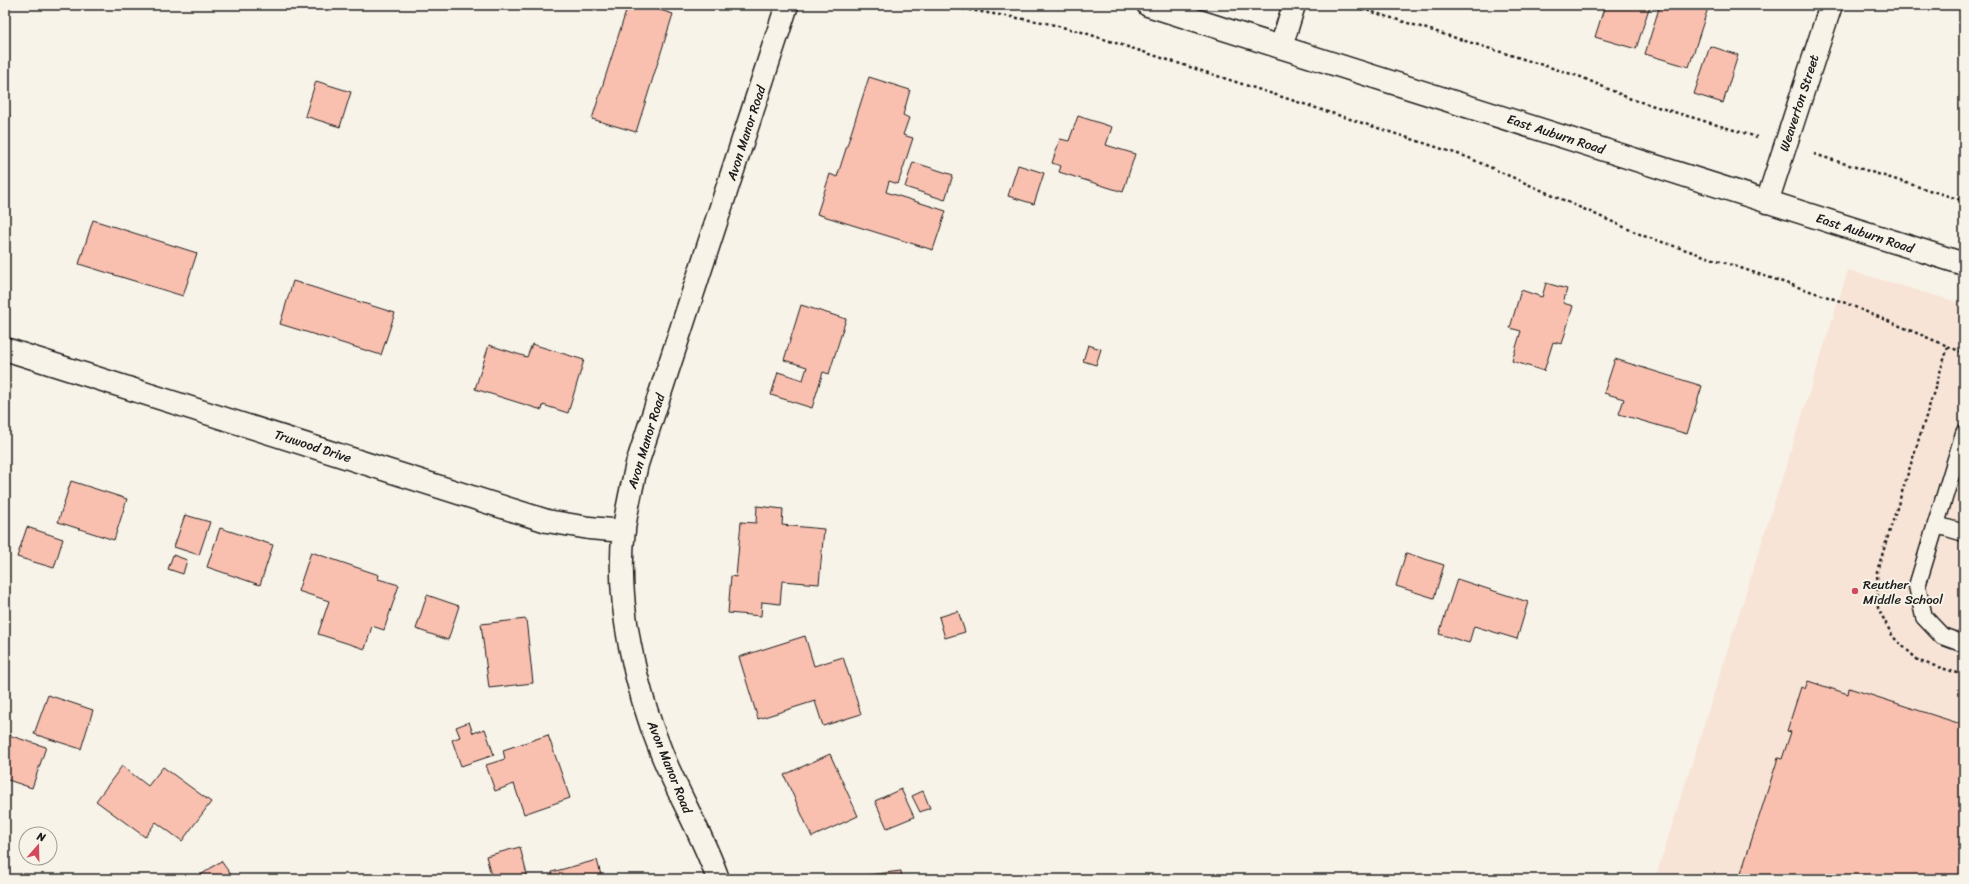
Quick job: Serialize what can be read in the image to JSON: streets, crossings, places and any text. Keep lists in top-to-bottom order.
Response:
{
  "streets": {
    "street": [
      "Weaverton Street",
      "Avon Manor Road",
      "East Auburn Road",
      "Truwood Drive"
    ]
  },
  "crossings": [
    ["Weaverton Street", "East Auburn Road"],
    ["Avon Manor Road", "Truwood Drive"]
  ],
  "places": ["Reuther Middle School"],
  "north": "top"
}
